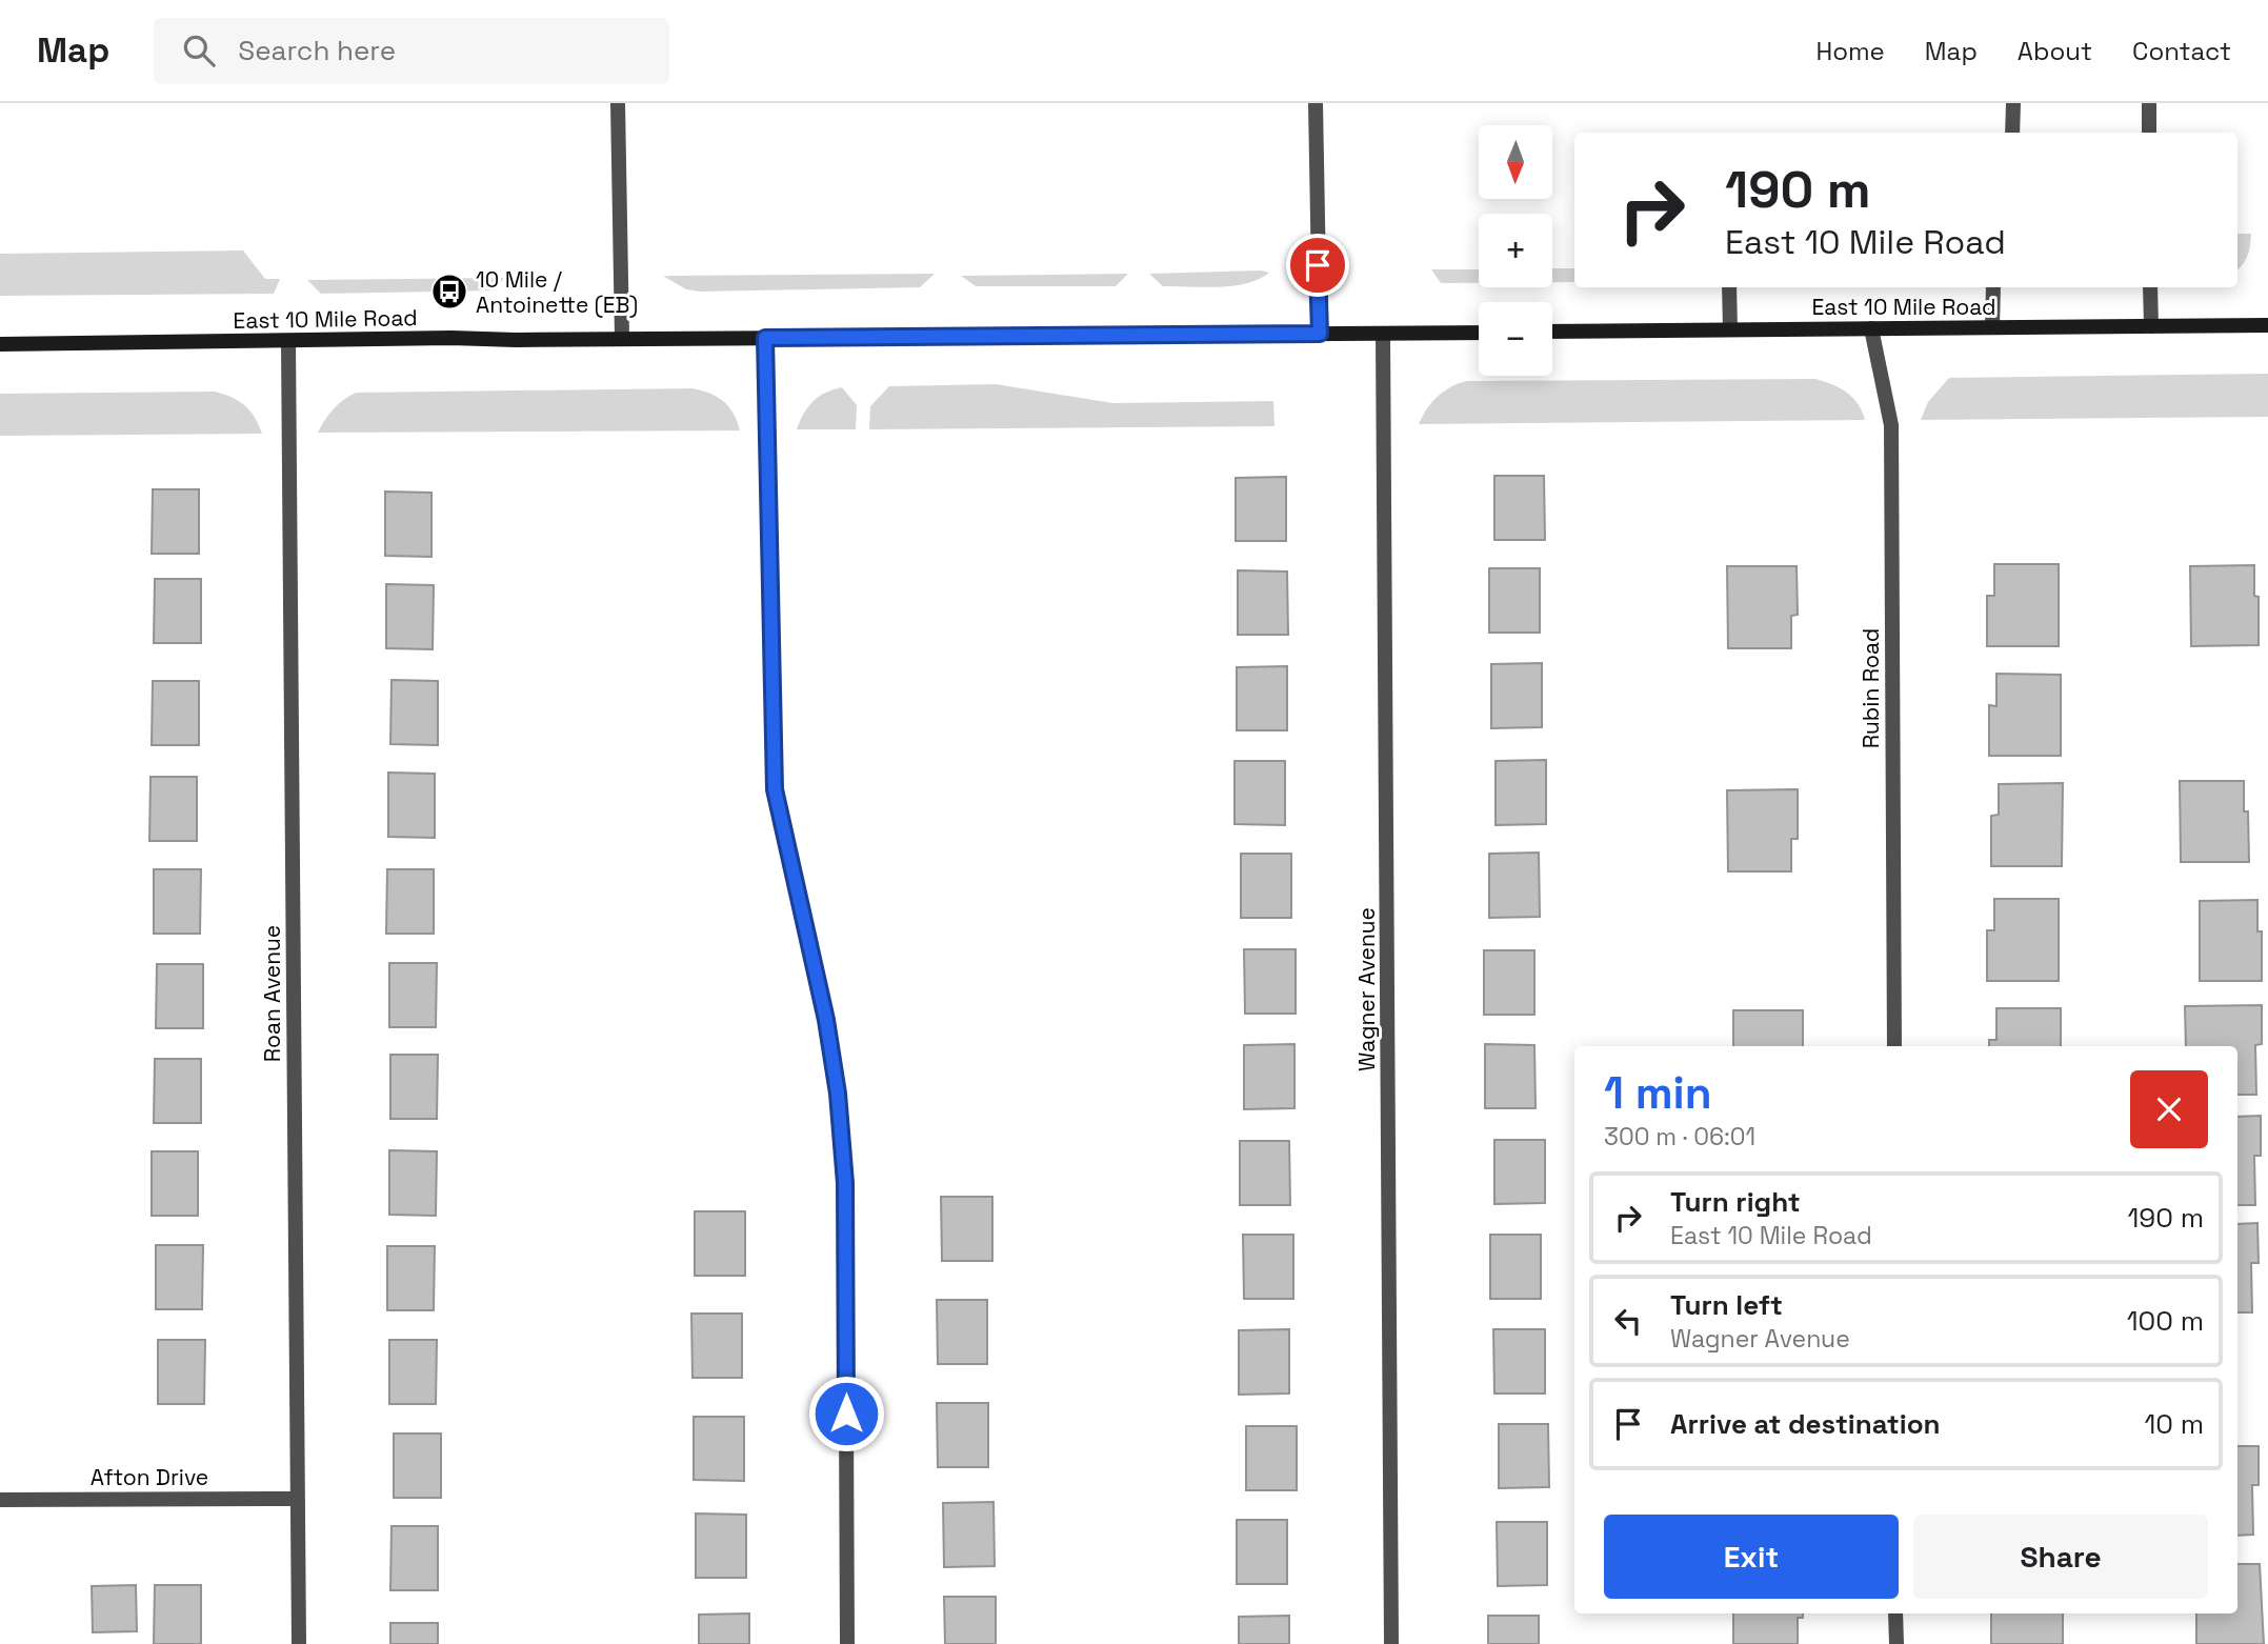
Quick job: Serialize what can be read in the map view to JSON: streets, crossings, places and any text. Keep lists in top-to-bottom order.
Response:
{
  "streets": {
    "main road": ["East 10 Mile Road"],
    "street": [
      "Rubin Road",
      "Wagner Avenue",
      "Roan Avenue",
      "Afton Drive"
    ]
  },
  "crossings": [
    ["East 10 Mile Road", "Rubin Road"],
    ["East 10 Mile Road", "Wagner Avenue"],
    ["East 10 Mile Road", "Roan Avenue"],
    ["Roan Avenue", "Afton Drive"]
  ],
  "places": {
    "bus stop": ["10 Mile / Antoinette (EB)"]
  },
  "north": "bottom",
  "page": {
    "header": "Map",
    "search": "Search here",
    "nav": [
      "Home",
      "Map",
      "About",
      "Contact"
    ],
    "map_buttons": ["+", "−"],
    "turn": ["190 m", "East 10 Mile Road"],
    "heading": ["1 min", "300 m · 06:01"],
    "list": [
      {
        "name": "Turn right",
        "note": "East 10 Mile Road",
        "value": "190 m"
      },
      {
        "name": "Turn left",
        "note": "Wagner Avenue",
        "value": "100 m"
      },
      {
        "name": "Arrive at destination",
        "value": "10 m"
      }
    ],
    "buttons": ["Exit", "Share"]
  }
}
